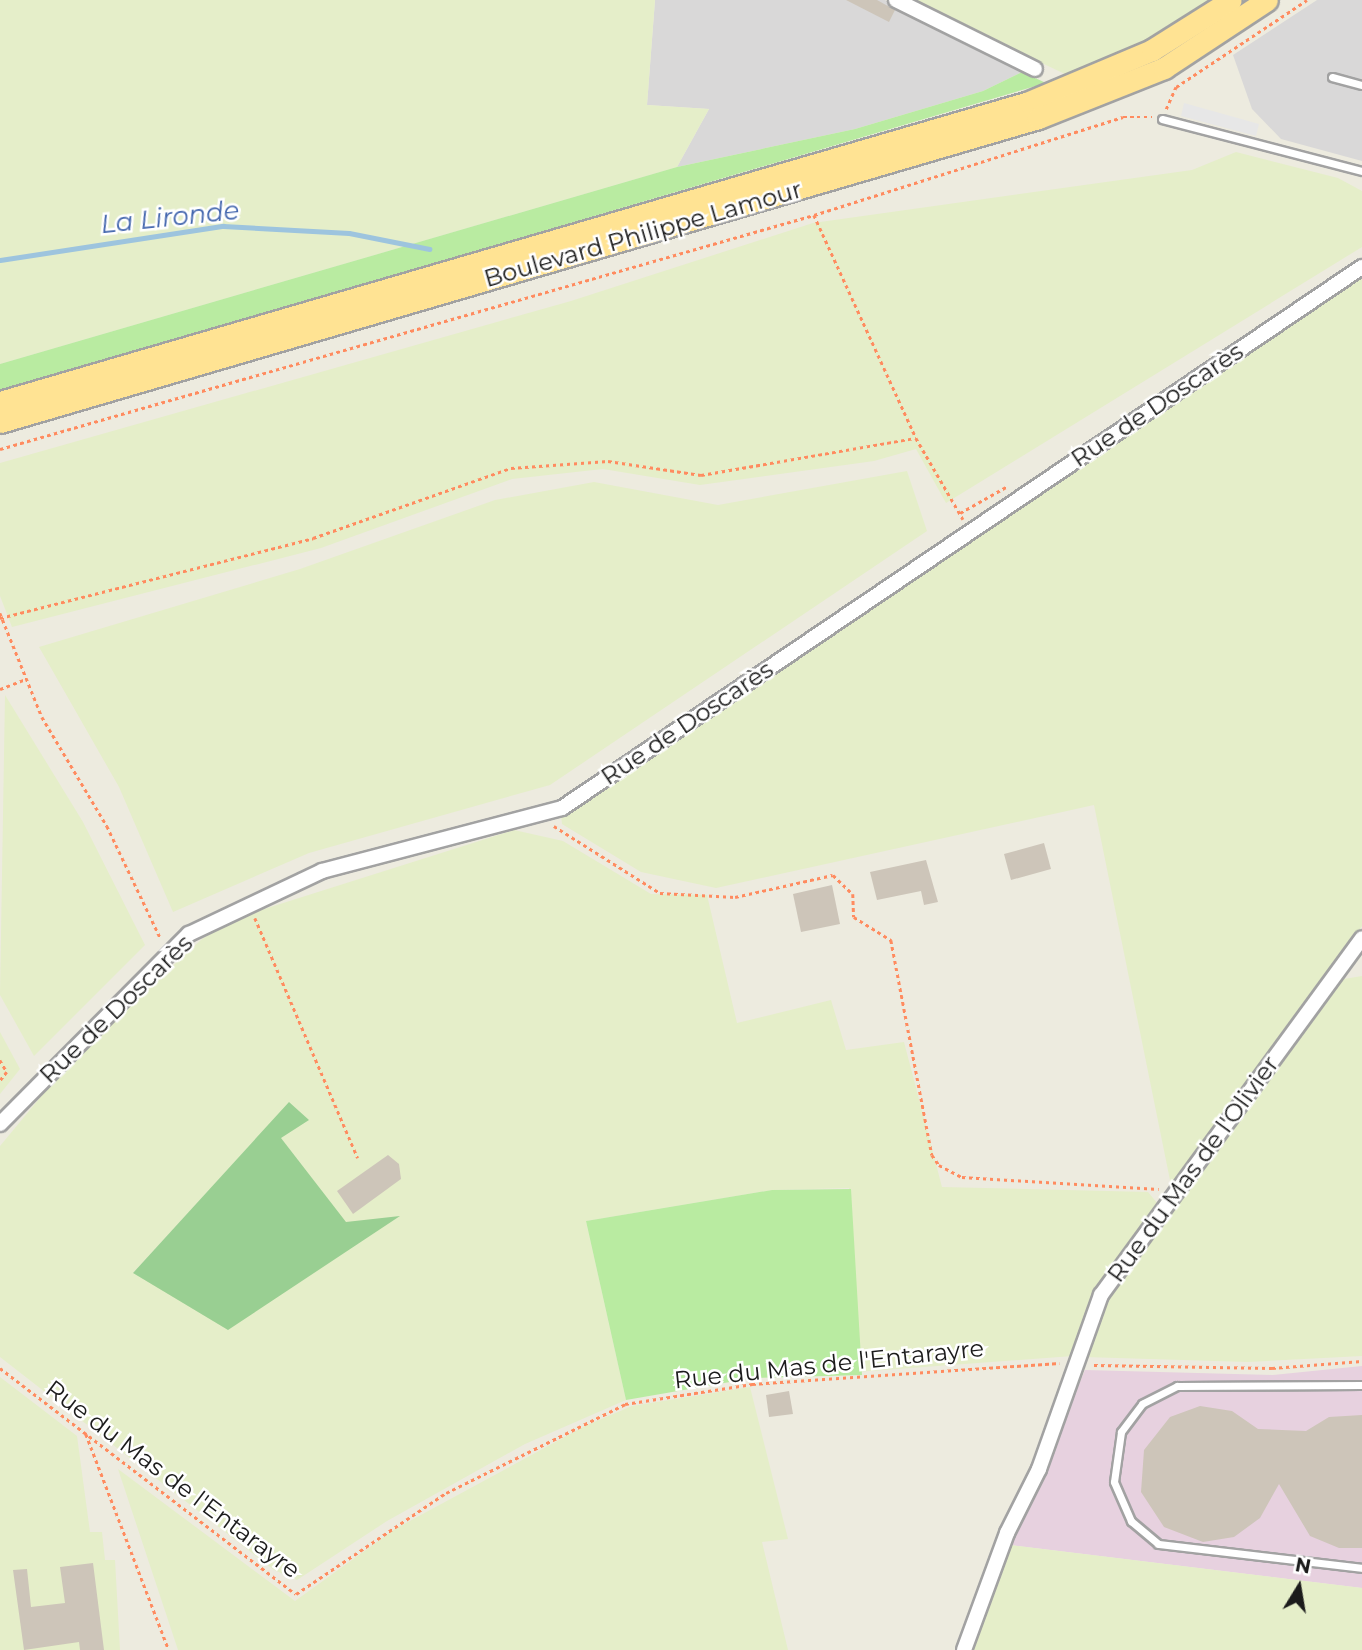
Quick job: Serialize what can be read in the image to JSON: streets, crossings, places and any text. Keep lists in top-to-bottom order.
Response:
{
  "streets": {
    "main road": ["Boulevard Philippe Lamour"],
    "street": ["Rue de Doscarès", "Rue du Mas de l'Olivier"],
    "path": ["Rue du Mas de l'Entarayre"]
  },
  "crossings": [
    ["Rue du Mas de l'Olivier", "Rue du Mas de l'Entarayre"]
  ],
  "water": ["La Lironde"],
  "north": "top"
}
